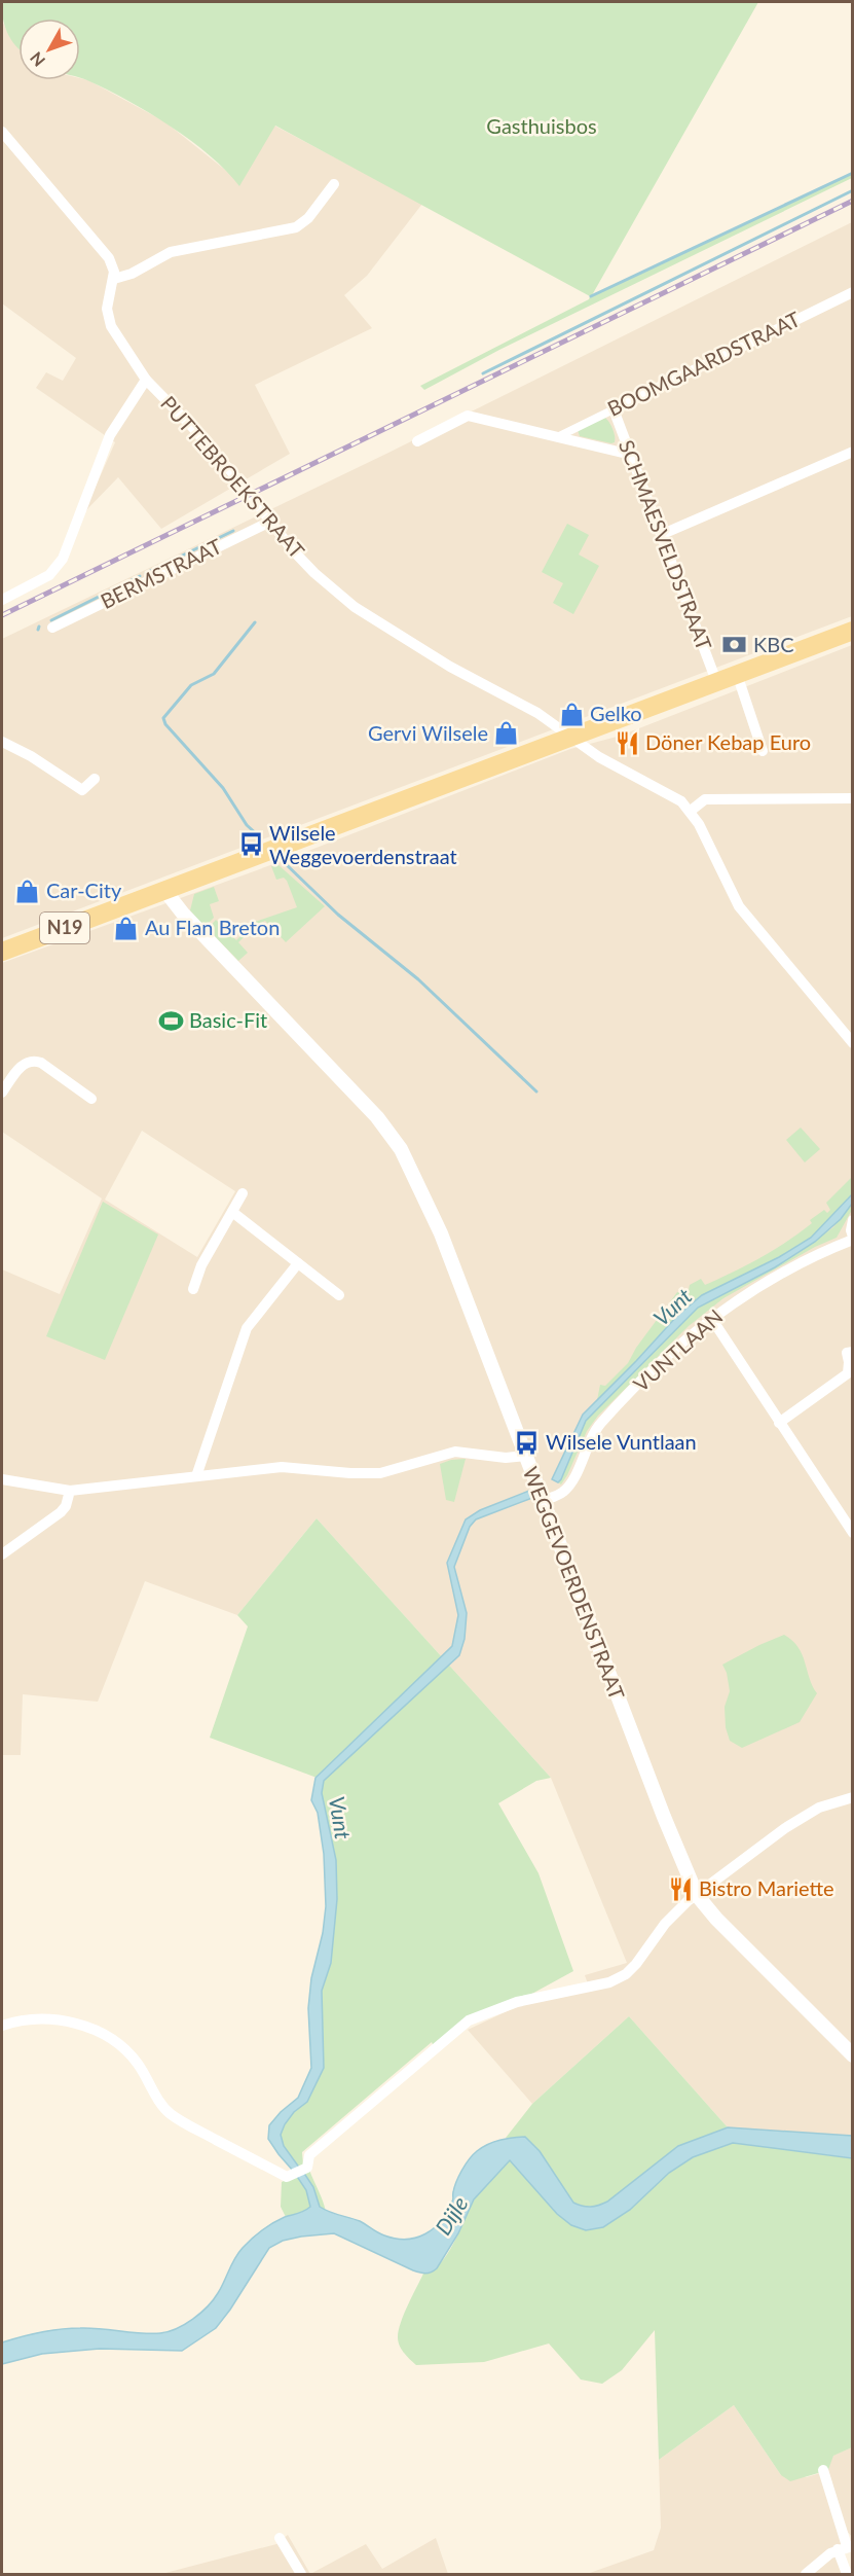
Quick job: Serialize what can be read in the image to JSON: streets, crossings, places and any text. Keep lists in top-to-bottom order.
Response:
{
  "streets": {
    "main road": ["N19"],
    "street": [
      "BOOMGAARDSTRAAT",
      "PUTTEBROEKSTRAAT",
      "SCHMAESVELDSTRAAT",
      "BERMSTRAAT",
      "VUNTLAAN",
      "WEGGEVOERDENSTRAAT"
    ]
  },
  "crossings": [
    ["BOOMGAARDSTRAAT", "SCHMAESVELDSTRAAT"],
    ["PUTTEBROEKSTRAAT", "BERMSTRAAT"],
    ["PUTTEBROEKSTRAAT", "N19"],
    ["SCHMAESVELDSTRAAT", "N19"],
    ["N19", "WEGGEVOERDENSTRAAT"],
    ["VUNTLAAN", "WEGGEVOERDENSTRAAT"]
  ],
  "water": ["Vunt", "Dijle"],
  "parks": ["Gasthuisbos"],
  "places": {
    "bank": ["KBC"],
    "shop": [
      "Gelko",
      "Gervi Wilsele",
      "Car-City",
      "Au Flan Breton"
    ],
    "restaurant": ["Döner Kebap Euro", "Bistro Mariette"],
    "bus stop": ["Wilsele Weggevoerdenstraat", "Wilsele Vuntlaan"],
    "sports": ["Basic-Fit"]
  },
  "north": "bottom left"
}
